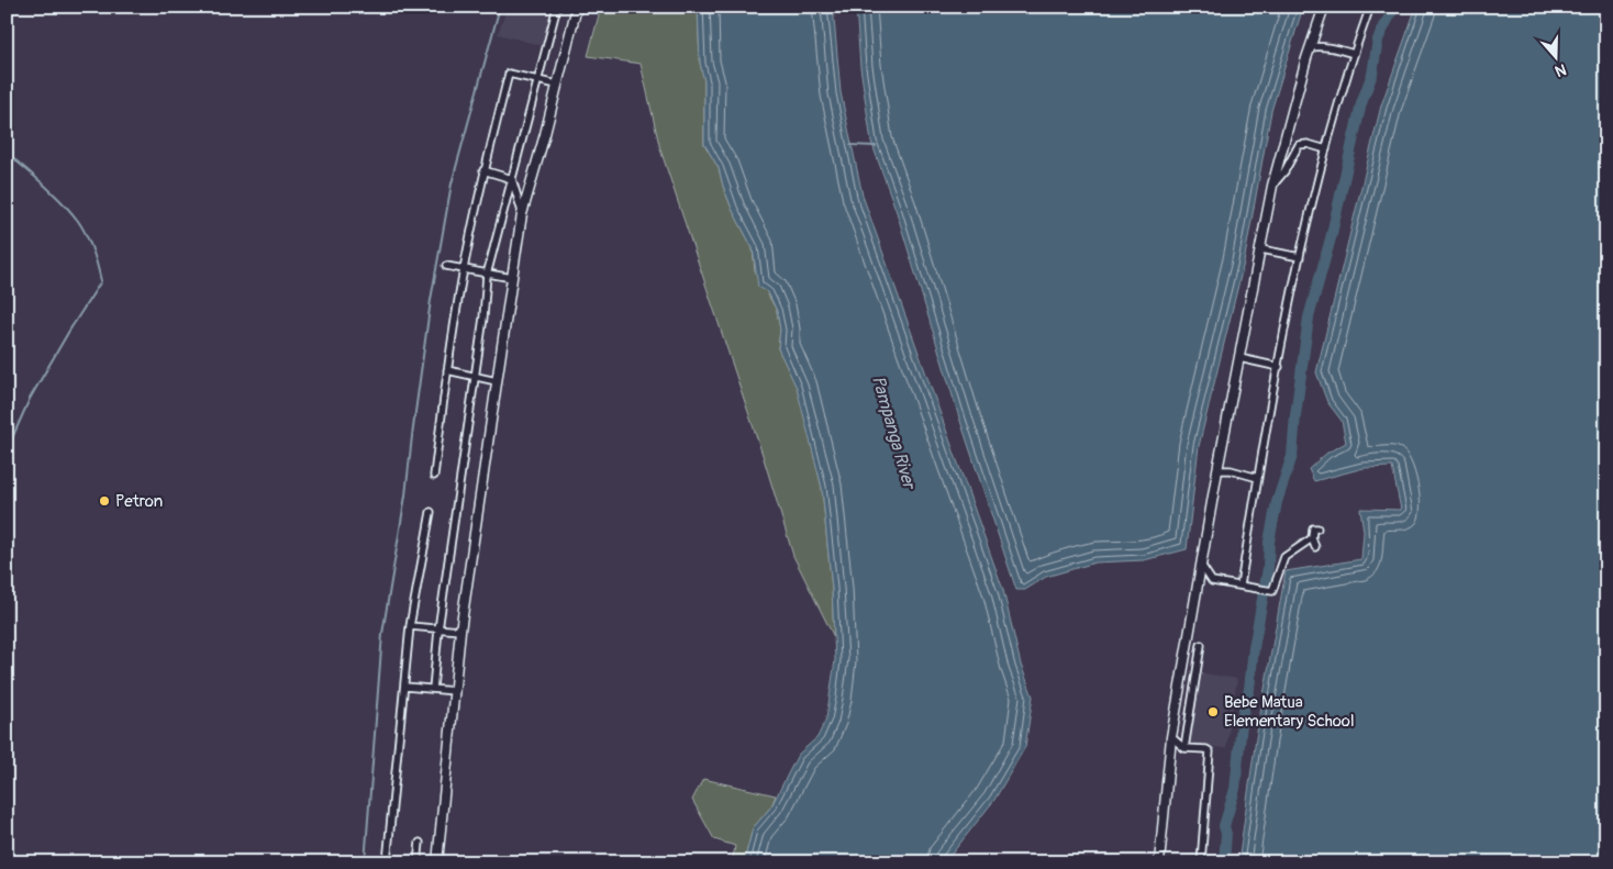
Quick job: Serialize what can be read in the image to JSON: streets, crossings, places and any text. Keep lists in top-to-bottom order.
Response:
{
  "water": ["Pampanga River"],
  "places": ["Petron", "Bebe Matua Elementary School"],
  "north": "bottom"
}
